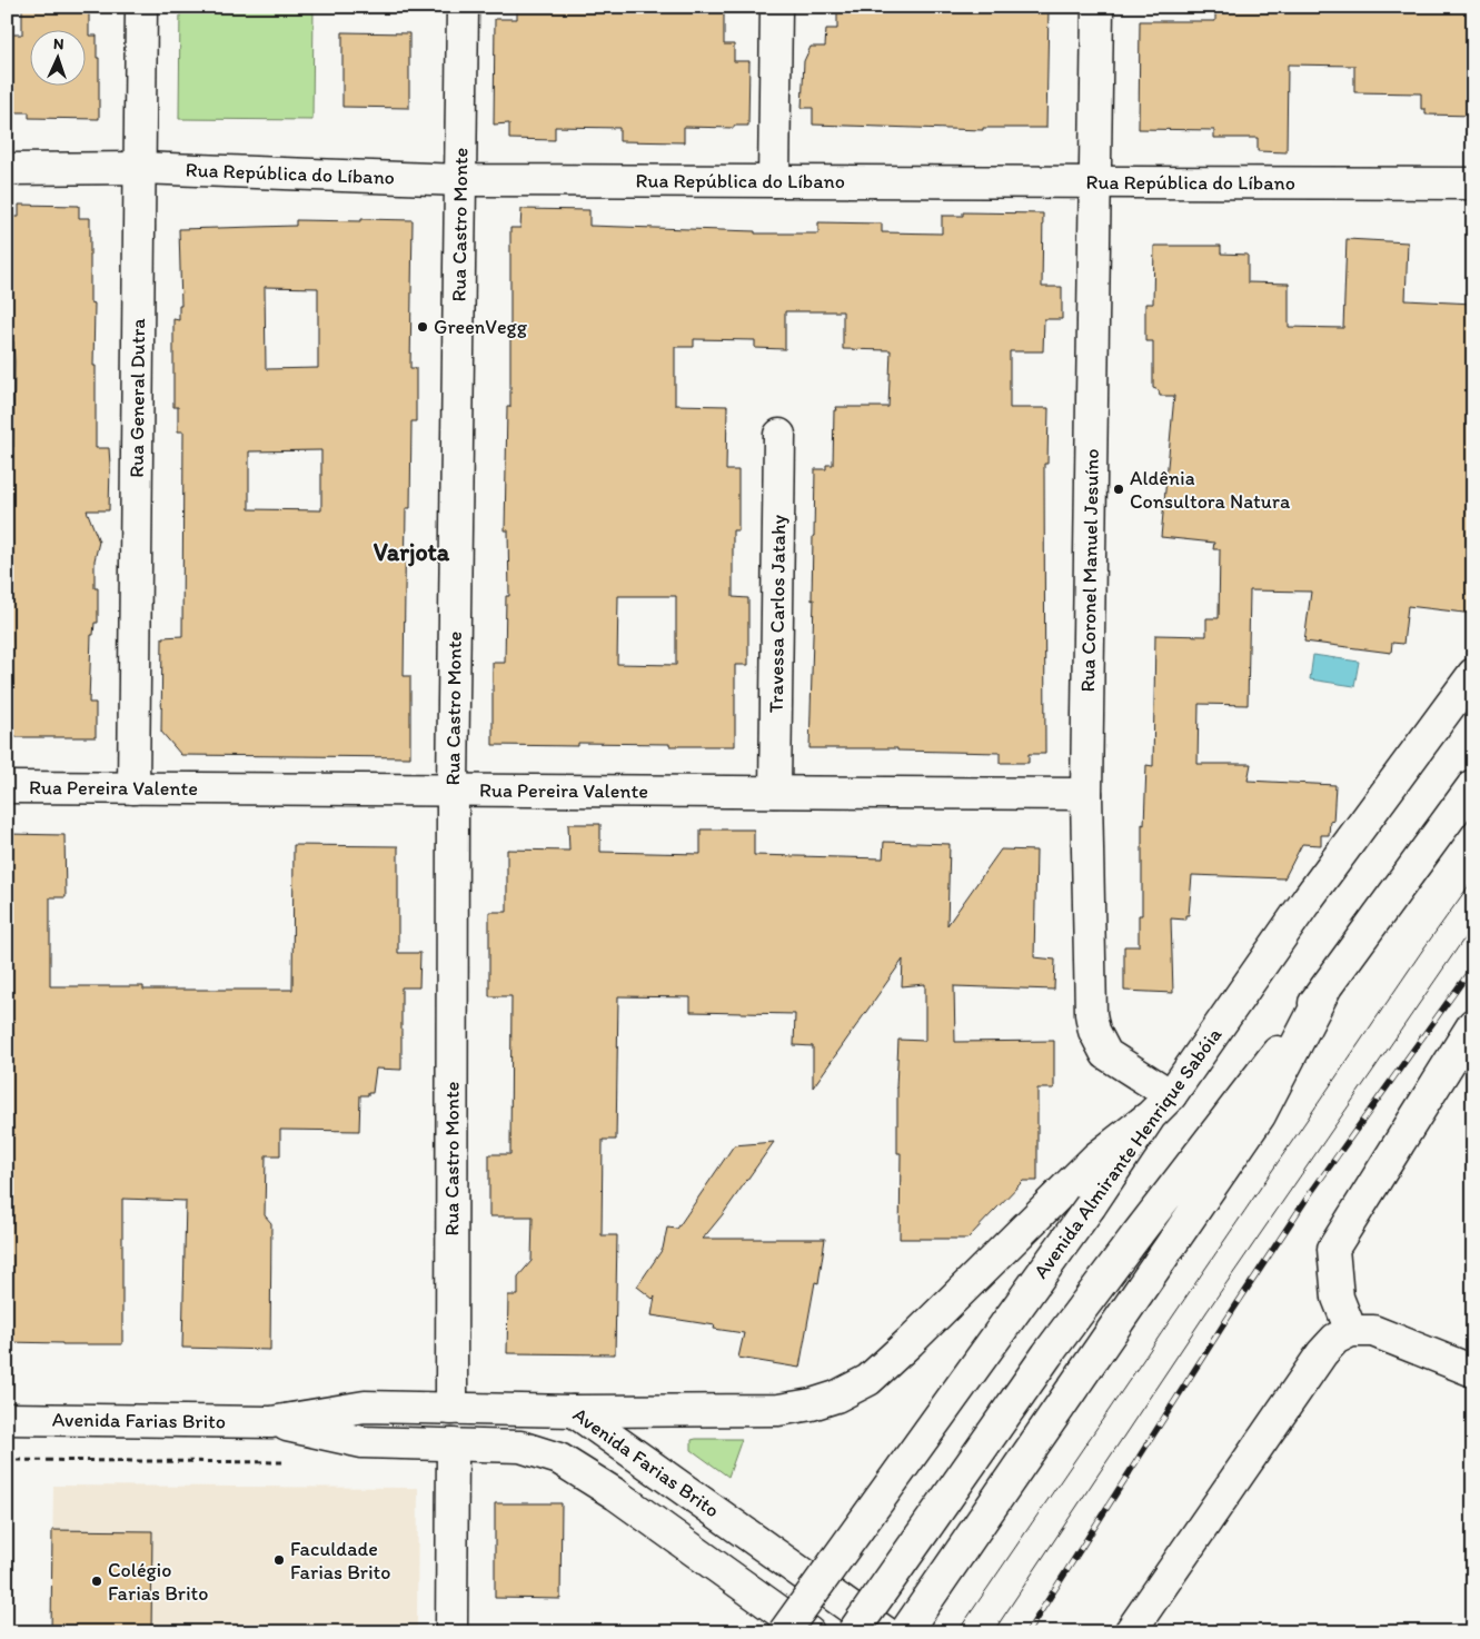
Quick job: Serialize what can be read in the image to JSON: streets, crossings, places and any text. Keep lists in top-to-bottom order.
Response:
{
  "streets": {
    "main road": [
      "Rua República do Líbano",
      "Rua Castro Monte",
      "Rua General Dutra",
      "Rua Coronel Manuel Jesuíno",
      "Travessa Carlos Jatahy",
      "Rua Pereira Valente",
      "Avenida Almirante Henrique Sabóia",
      "Avenida Farias Brito"
    ]
  },
  "crossings": [
    ["Rua República do Líbano", "Rua Castro Monte"],
    ["Rua República do Líbano", "Rua General Dutra"],
    ["Rua República do Líbano", "Rua Coronel Manuel Jesuíno"],
    ["Rua Castro Monte", "Rua Pereira Valente"],
    ["Rua Castro Monte", "Avenida Farias Brito"],
    ["Rua General Dutra", "Rua Pereira Valente"],
    ["Rua Coronel Manuel Jesuíno", "Rua Pereira Valente"],
    ["Rua Coronel Manuel Jesuíno", "Avenida Almirante Henrique Sabóia"],
    ["Travessa Carlos Jatahy", "Rua Pereira Valente"]
  ],
  "districts": ["Varjota"],
  "places": [
    "GreenVegg",
    "Aldênia Consultora Natura",
    "Faculdade Farias Brito",
    "Colégio Farias Brito"
  ],
  "north": "top"
}
